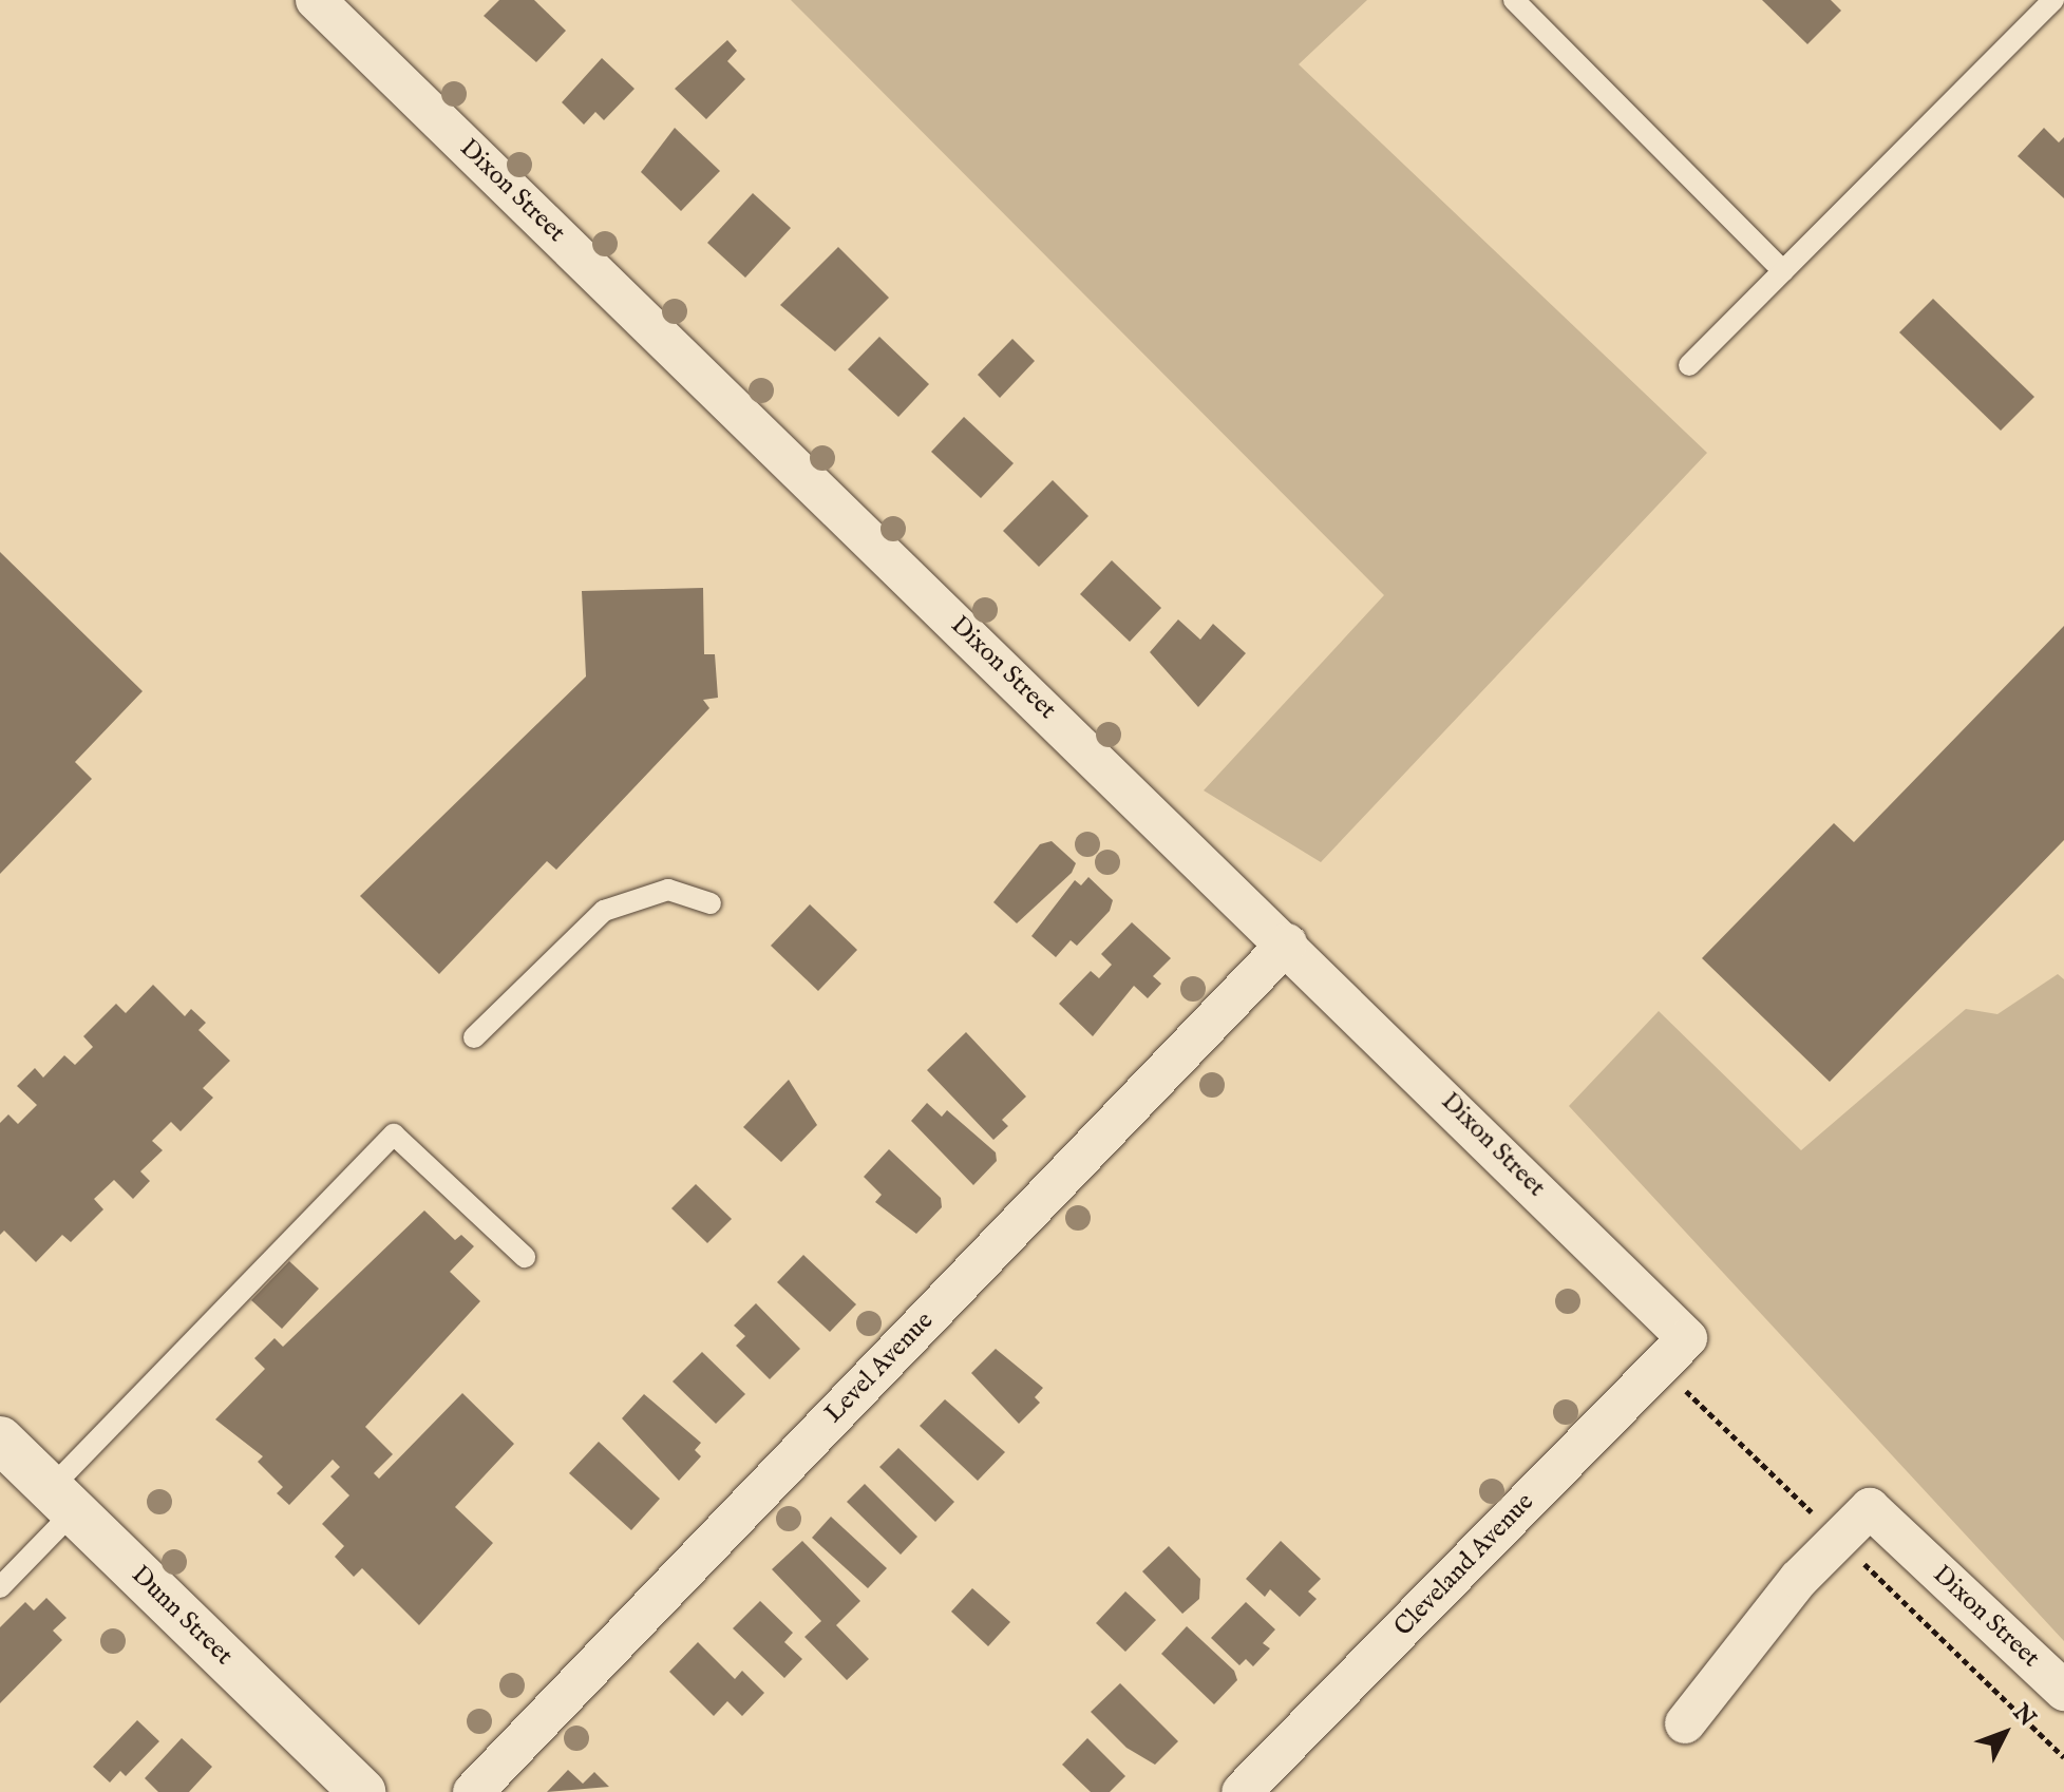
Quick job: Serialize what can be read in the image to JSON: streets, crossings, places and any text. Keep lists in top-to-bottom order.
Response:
{
  "streets": {
    "street": [
      "Dixon Street",
      "Level Avenue",
      "Cleveland Avenue",
      "Dunn Street"
    ]
  },
  "crossings": [
    ["Dixon Street", "Level Avenue"],
    ["Dixon Street", "Cleveland Avenue"]
  ],
  "north": "top right"
}
